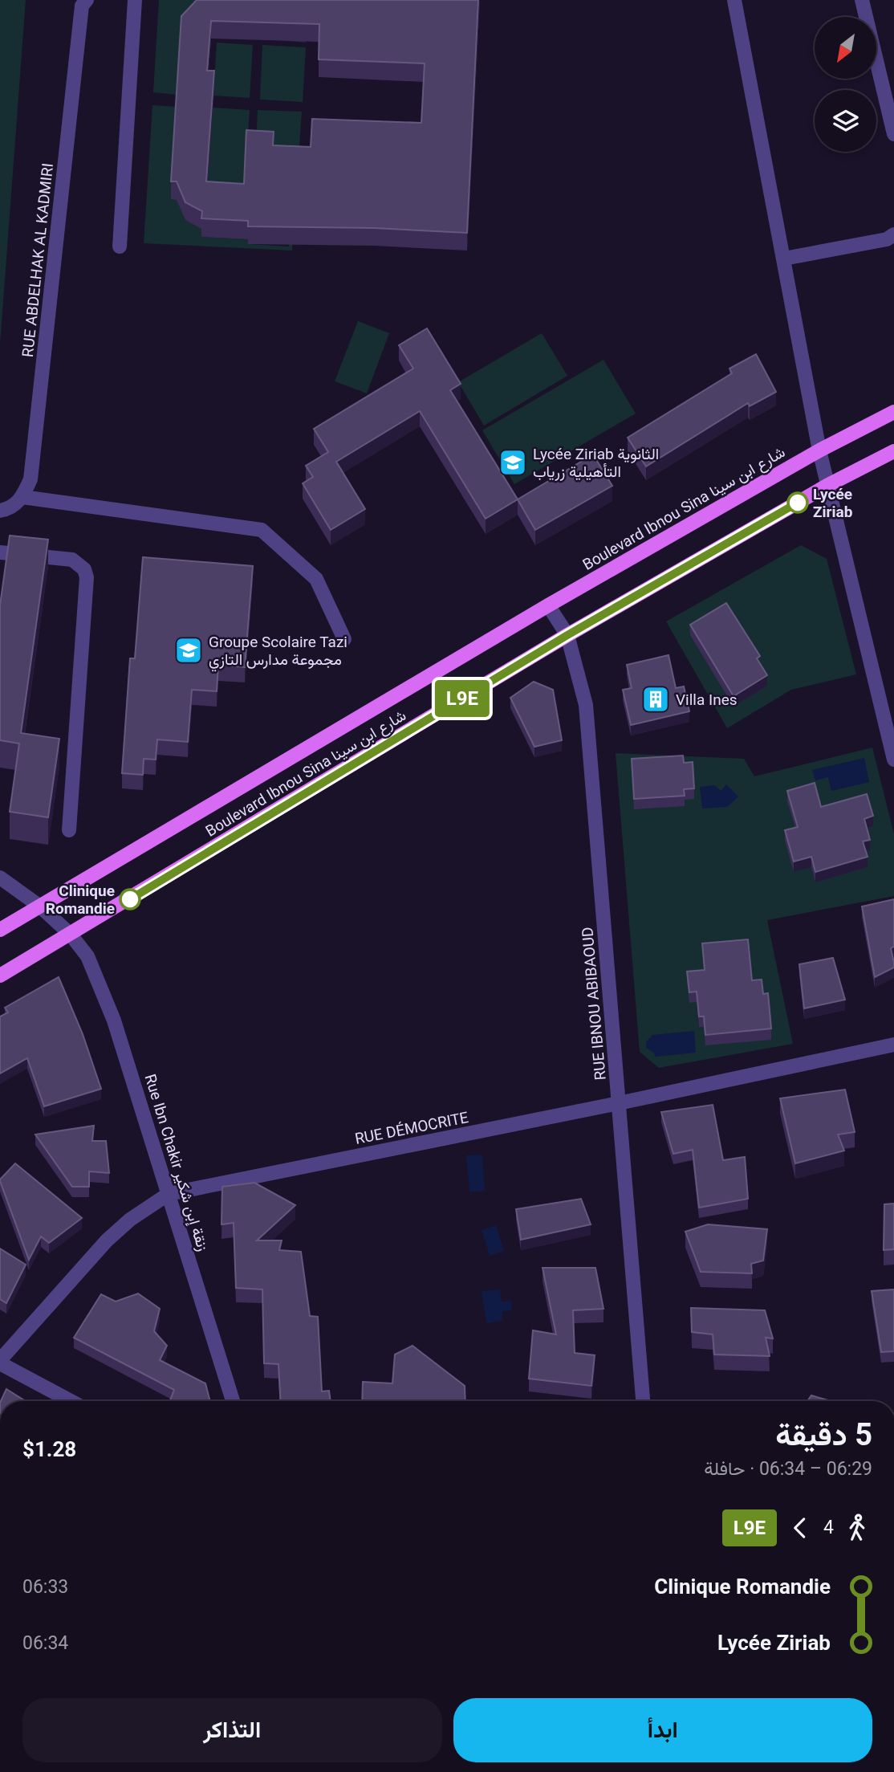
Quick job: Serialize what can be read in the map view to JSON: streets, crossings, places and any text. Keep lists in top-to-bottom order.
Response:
{
  "streets": {
    "main road": ["Boulevard Ibnou Sina شارع ابن سينا"],
    "street": [
      "RUE ABDELHAK AL KADMIRI",
      "RUE IBNOU ABIBAOUD",
      "RUE DÉMOCRITE",
      "Rue Ibn Chakir زنقة إبن شكير"
    ]
  },
  "crossings": [
    ["Boulevard Ibnou Sina شارع ابن سينا", "RUE IBNOU ABIBAOUD"],
    ["Boulevard Ibnou Sina شارع ابن سينا", "Rue Ibn Chakir زنقة إبن شكير"],
    ["RUE IBNOU ABIBAOUD", "RUE DÉMOCRITE"],
    ["RUE DÉMOCRITE", "Rue Ibn Chakir زنقة إبن شكير"]
  ],
  "places": {
    "school or university": ["Lycée Ziriab الثانوية التأهيلية زرياب", "Groupe Scolaire Tazi مجموعة مدارس التازي"],
    "other": ["Lycée Ziriab", "Clinique Romandie"],
    "building": ["Villa Ines"]
  },
  "lines": ["bus line L9E"],
  "north": "bottom left",
  "page": {
    "on_map": "L9E",
    "heading": ["5 دقيقة", "06:29 – 06:34 · حافلة", "$1.28"],
    "legs": ["4", "L9E"],
    "list": [
      {
        "name": "Clinique Romandie",
        "value": "06:33"
      },
      {
        "name": "Lycée Ziriab",
        "value": "06:34"
      }
    ],
    "buttons": ["ابدأ", "التذاكر"]
  }
}
